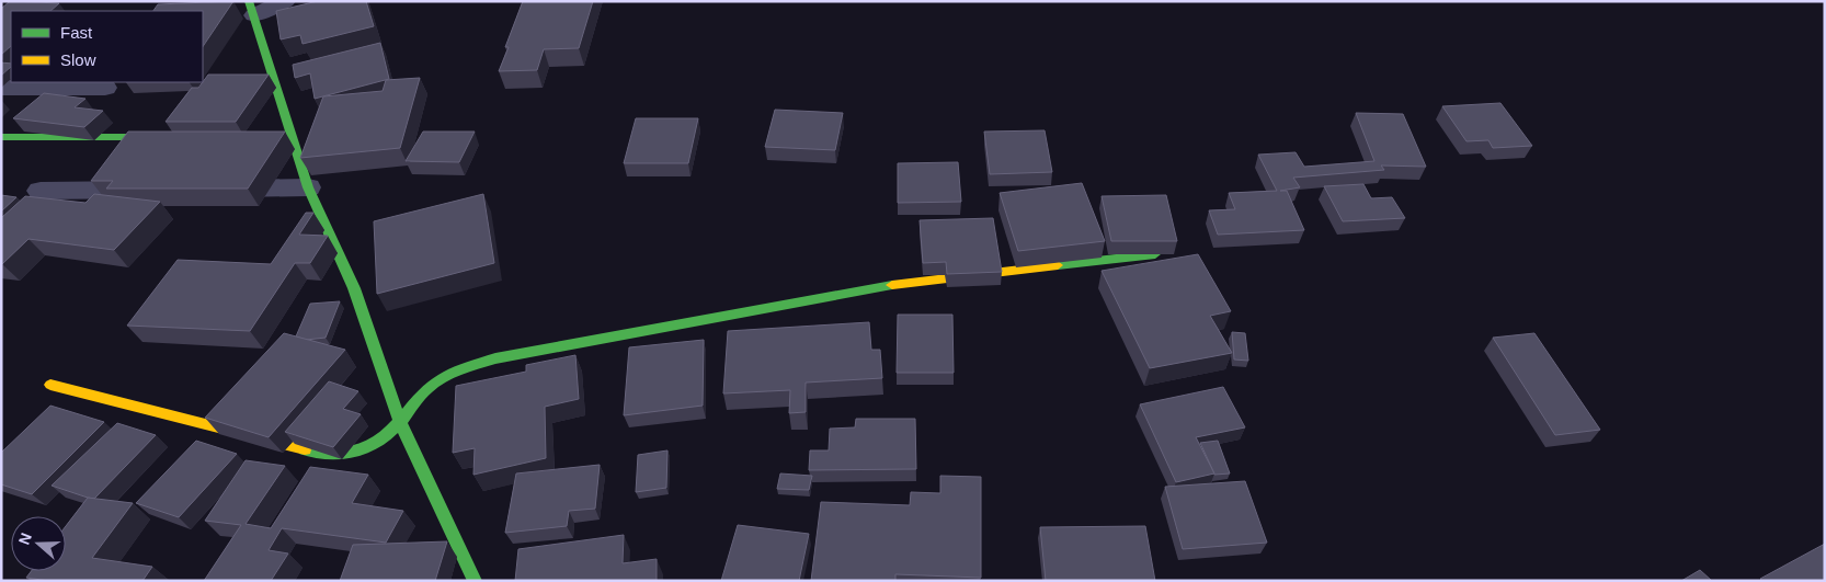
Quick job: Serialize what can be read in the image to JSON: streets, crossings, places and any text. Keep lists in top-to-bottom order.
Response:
{
  "legend": ["Fast", "Slow"],
  "north": "left"
}
